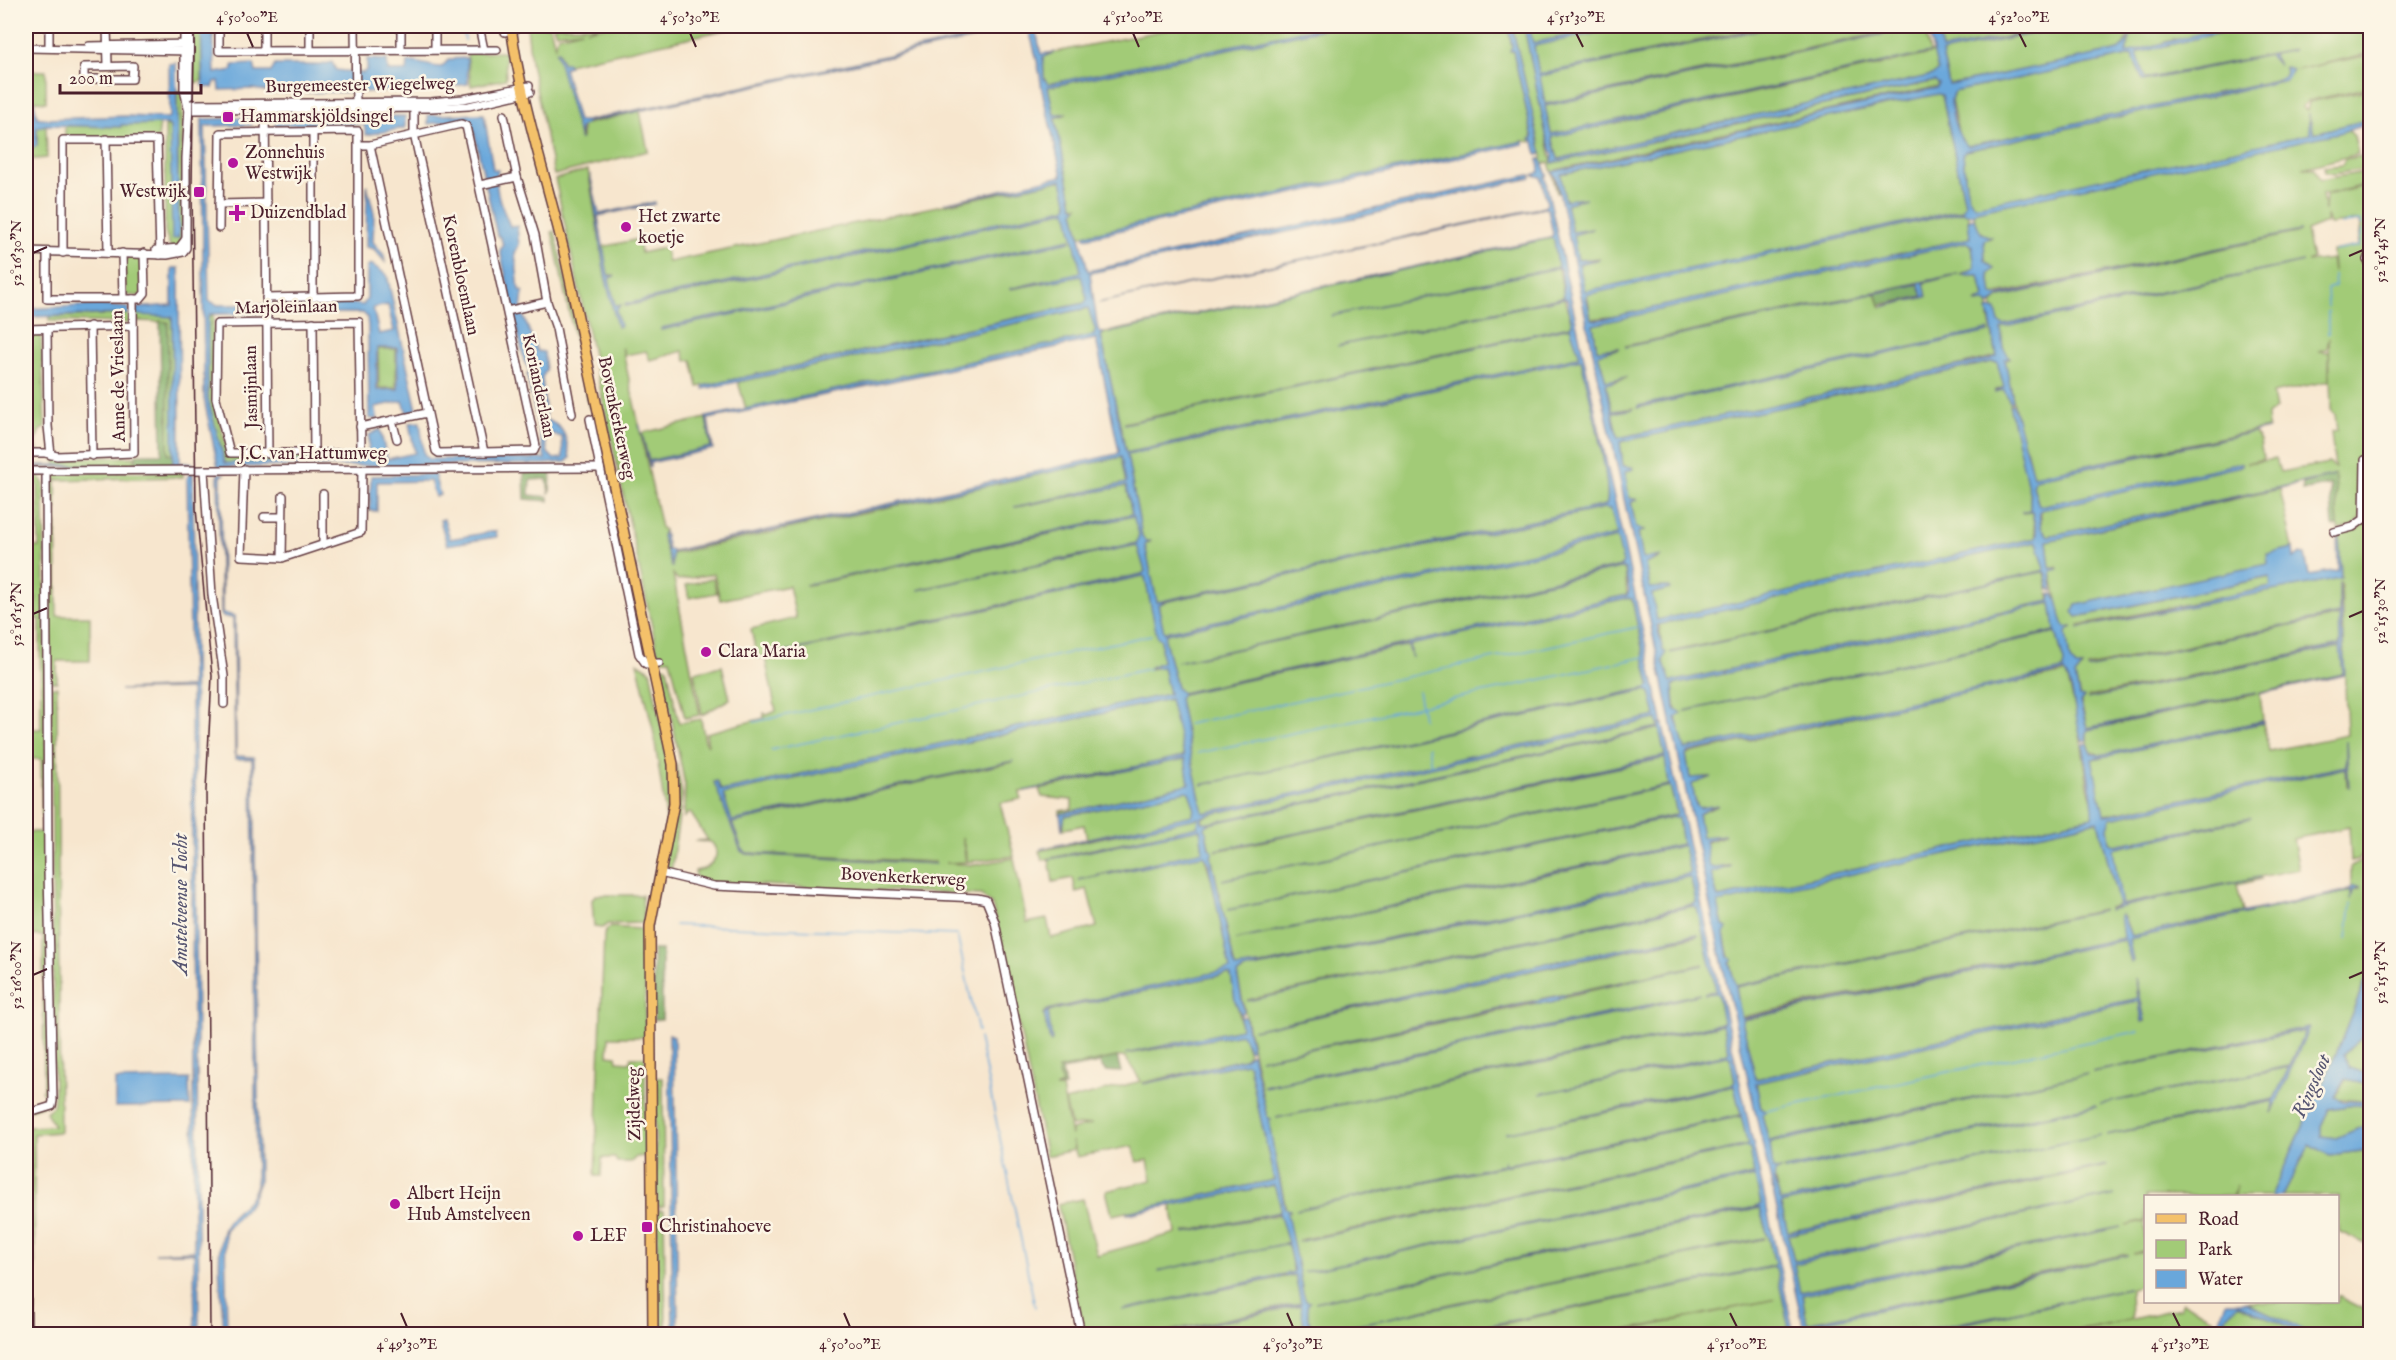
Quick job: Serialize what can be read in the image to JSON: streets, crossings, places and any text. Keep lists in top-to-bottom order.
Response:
{
  "streets": {
    "main road": ["Bovenkerkerweg", "Zijdelweg"],
    "street": [
      "Burgemeester Wiegelweg",
      "Korenbloemlaan",
      "Marjoleinlaan",
      "Anne de Vrieslaan",
      "Korianderlaan",
      "Jasmijnlaan",
      "J.C. van Hattumweg"
    ]
  },
  "crossings": [
    ["Burgemeester Wiegelweg", "Korenbloemlaan"],
    ["Burgemeester Wiegelweg", "Jasmijnlaan"],
    ["Burgemeester Wiegelweg", "Bovenkerkerweg"],
    ["Korenbloemlaan", "Korianderlaan"],
    ["Marjoleinlaan", "Jasmijnlaan"],
    ["Bovenkerkerweg", "J.C. van Hattumweg"],
    ["Bovenkerkerweg", "Zijdelweg"]
  ],
  "water": ["Amstelveense Tocht", "Ringsloot"],
  "places": {
    "transit": ["Hammarskjöldsingel", "Westwijk", "Christinahoeve"],
    "other": [
      "Zonnehuis Westwijk",
      "Het zwarte koetje",
      "Clara Maria",
      "Albert Heijn Hub Amstelveen",
      "LEF"
    ],
    "health": ["Duizendblad"]
  },
  "legend": ["Road", "Park", "Water"],
  "scale_bar": "200 m",
  "coordinates": [
    "4°50'00\"E",
    "4°50'30\"E",
    "4°51'00\"E",
    "4°51'30\"E",
    "4°52'00\"E",
    "52°15'45\"N",
    "52°16'30\"N",
    "52°15'30\"N",
    "52°16'15\"N",
    "52°15'15\"N",
    "52°16'00\"N",
    "4°49'30\"E"
  ]
}
